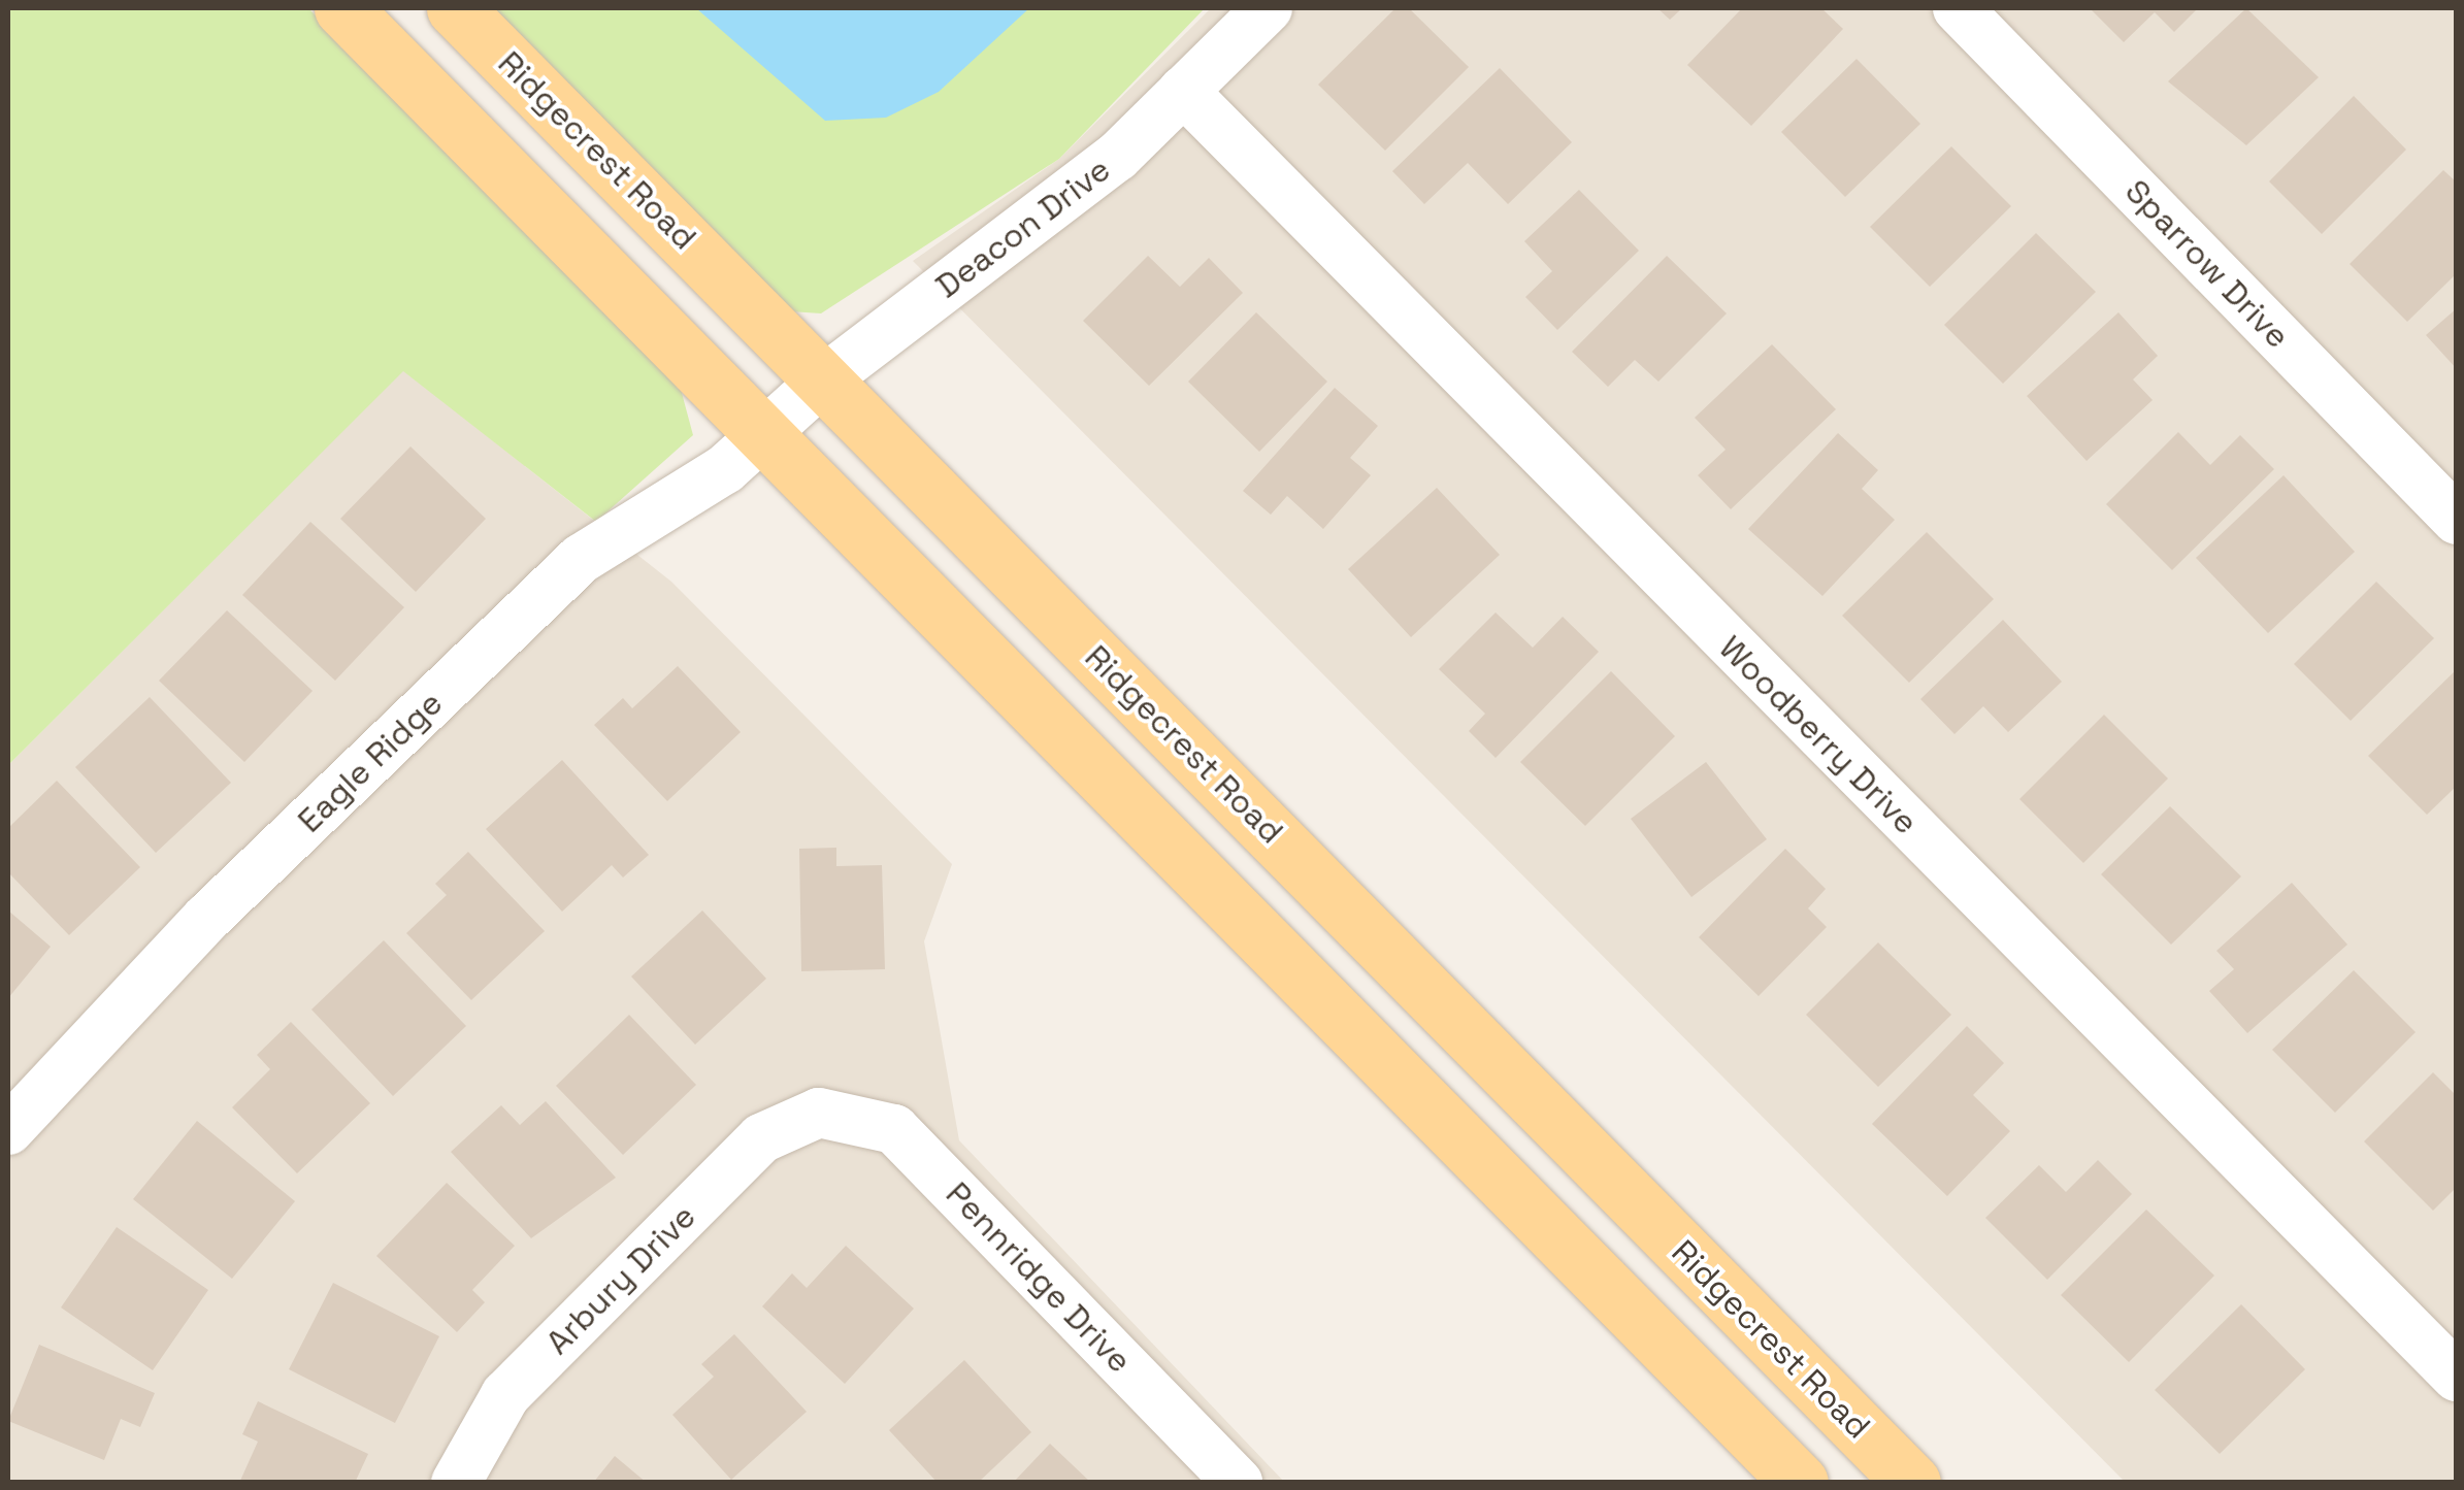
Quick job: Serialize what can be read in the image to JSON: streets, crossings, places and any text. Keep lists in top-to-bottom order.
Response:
{
  "streets": {
    "main road": ["Ridgecrest Road"],
    "street": [
      "Deacon Drive",
      "Sparrow Drive",
      "Woodberry Drive",
      "Eagle Ridge",
      "Pennridge Drive",
      "Arbury Drive"
    ]
  },
  "crossings": [
    ["Ridgecrest Road", "Deacon Drive"],
    ["Deacon Drive", "Woodberry Drive"],
    ["Deacon Drive", "Eagle Ridge"],
    ["Pennridge Drive", "Arbury Drive"]
  ]
}
